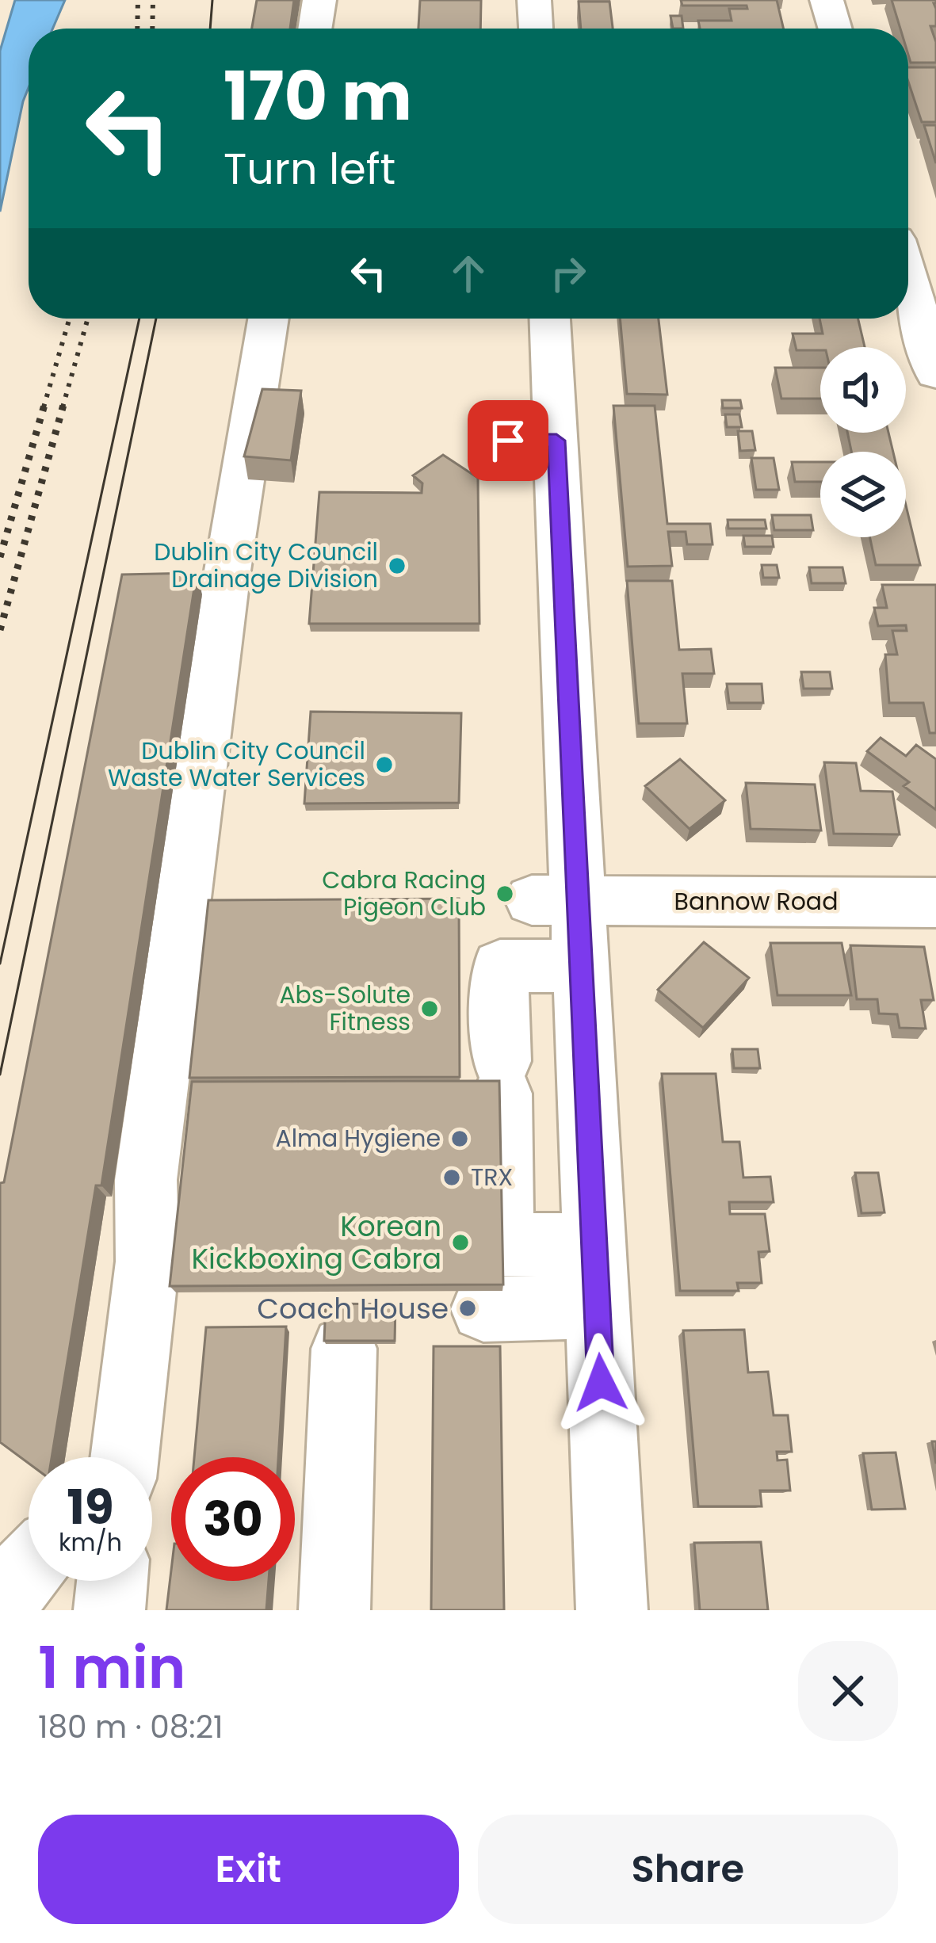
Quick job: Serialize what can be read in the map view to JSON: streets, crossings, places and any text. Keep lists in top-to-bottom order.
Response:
{
  "streets": {
    "street": ["Bannow Road"]
  },
  "places": [
    "Dublin City Council Drainage Division",
    "Dublin City Council Waste Water Services",
    "Cabra Racing Pigeon Club",
    "Abs-Solute Fitness",
    "Alma Hygiene",
    "TRX",
    "Korean Kickboxing Cabra",
    "Coach House"
  ],
  "page": {
    "turn": ["170 m", "Turn left"],
    "speed": "19 km/h",
    "limit": "30",
    "heading": ["1 min", "180 m · 08:21"],
    "buttons": ["Exit", "Share"]
  }
}
